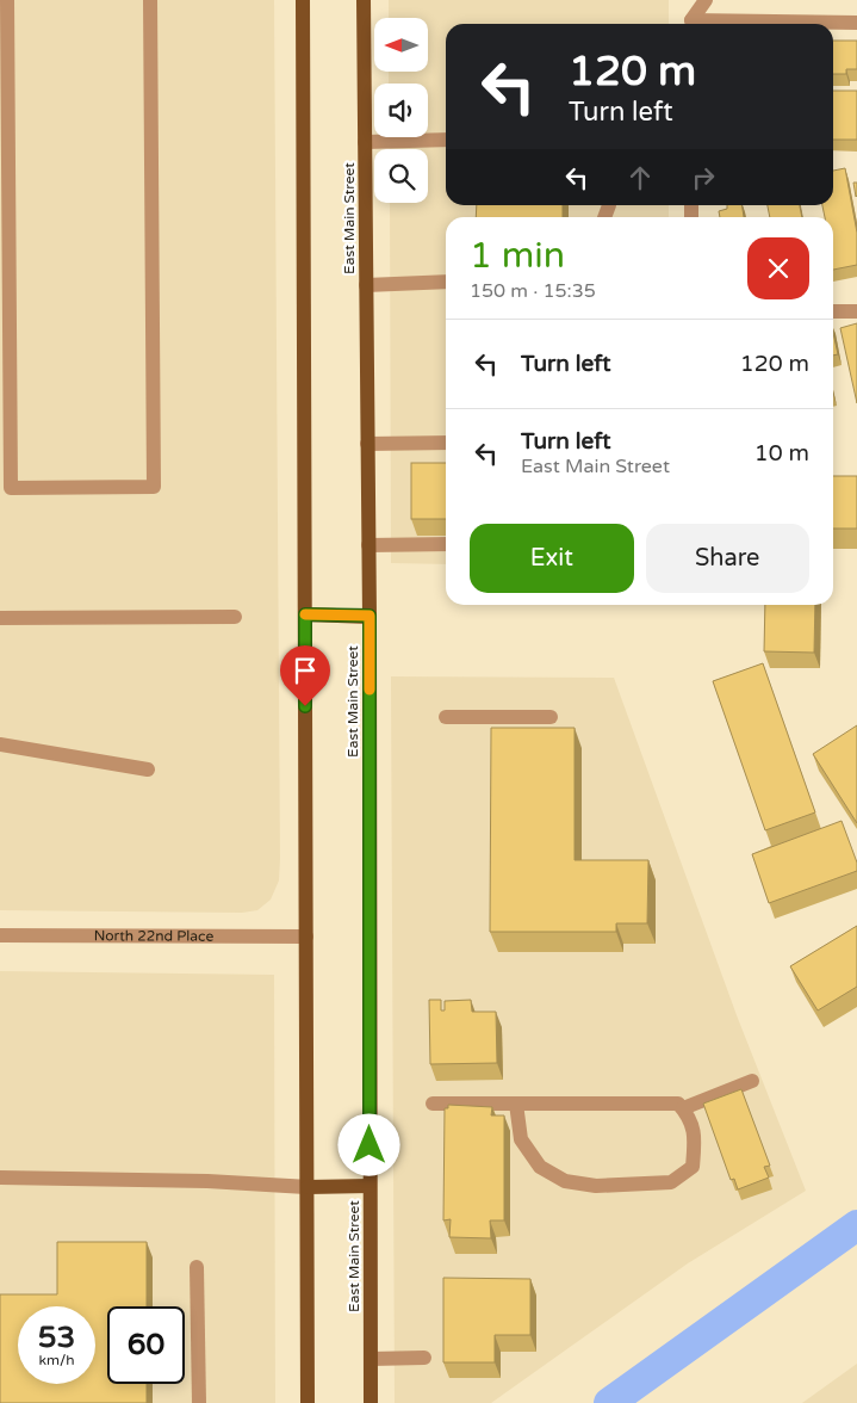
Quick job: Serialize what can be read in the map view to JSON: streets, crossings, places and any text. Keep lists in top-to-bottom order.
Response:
{
  "streets": {
    "main road": ["East Main Street"],
    "street": ["North 22nd Place"]
  },
  "north": "left",
  "page": {
    "turn": ["120 m", "Turn left"],
    "heading": ["1 min", "150 m · 15:35"],
    "list": [
      {
        "name": "Turn left",
        "value": "120 m"
      },
      {
        "name": "Turn left",
        "note": "East Main Street",
        "value": "10 m"
      }
    ],
    "buttons": ["Exit", "Share"],
    "speed": "53 km/h",
    "limit": "60"
  }
}
